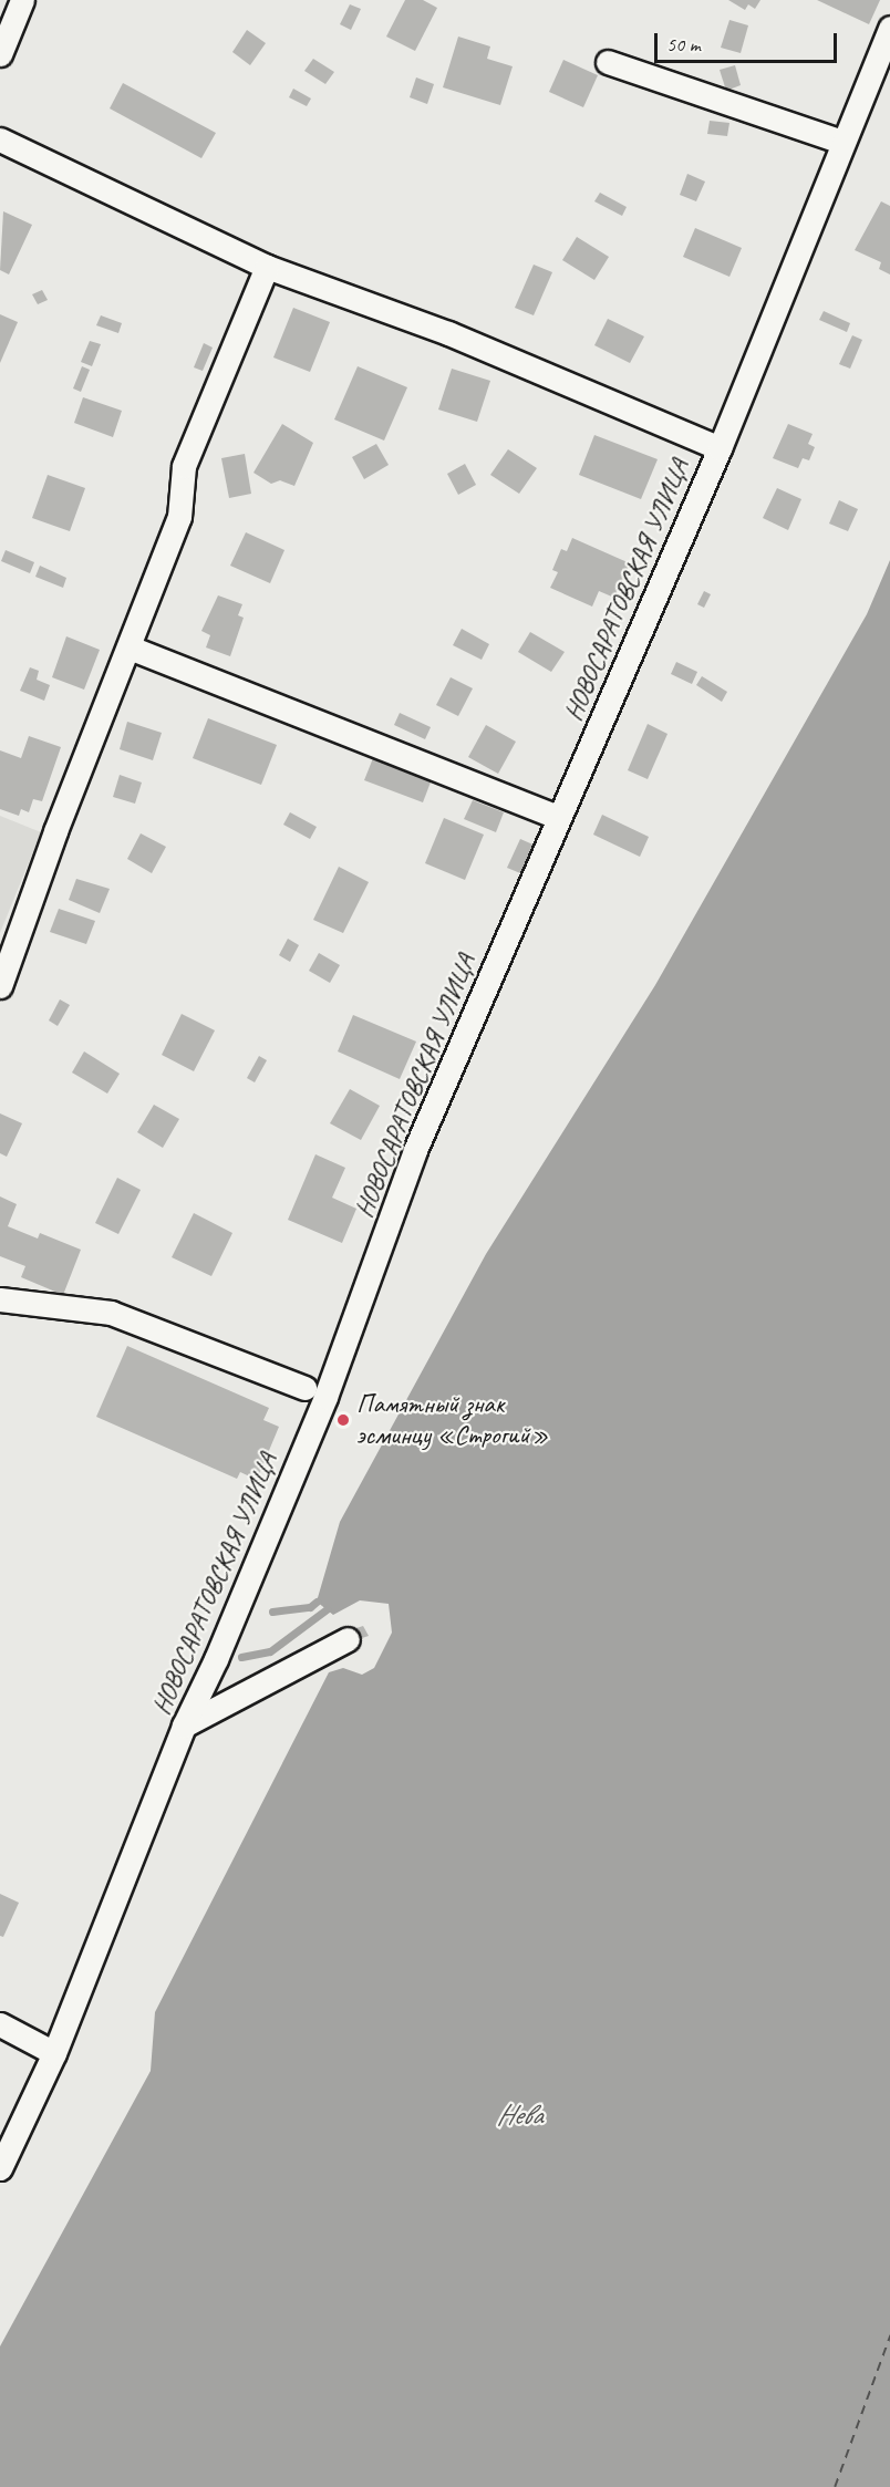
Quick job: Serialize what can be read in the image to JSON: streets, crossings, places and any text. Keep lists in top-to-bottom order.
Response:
{
  "streets": {
    "street": ["НОВОСАРАТОВСКАЯ УЛИЦА"]
  },
  "water": ["Нева"],
  "places": ["Памятный знак эсминцу «Строгий»"],
  "scale_bar": "50 m"
}
